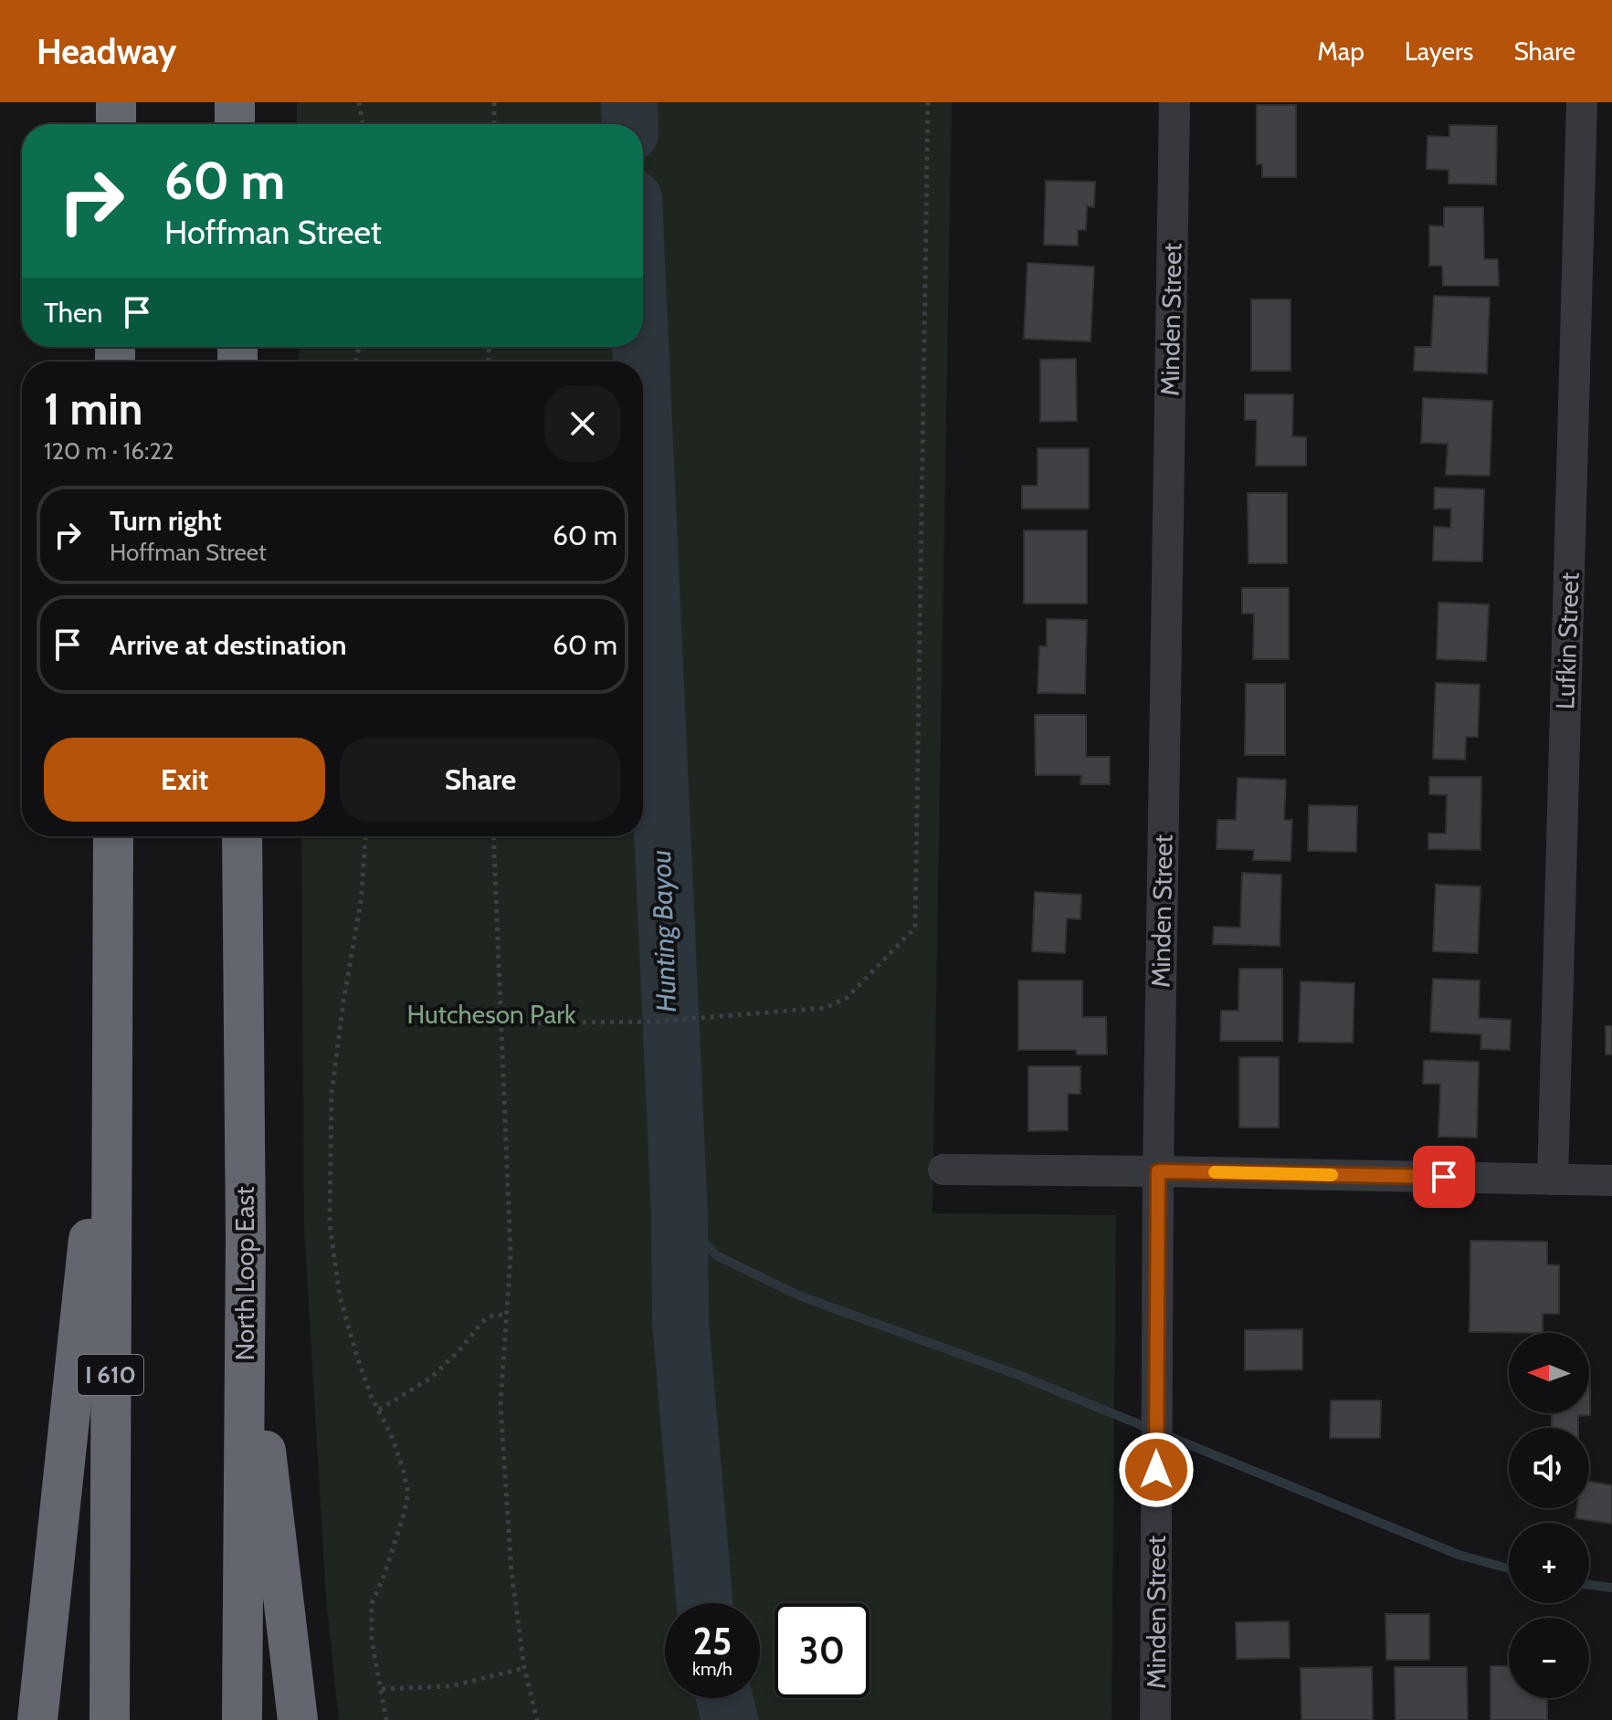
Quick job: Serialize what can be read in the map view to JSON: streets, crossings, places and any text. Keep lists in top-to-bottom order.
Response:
{
  "streets": {
    "highway": ["North Loop East", "I 610"],
    "street": ["Minden Street", "Lufkin Street"]
  },
  "water": ["Hunting Bayou"],
  "parks": ["Hutcheson Park"],
  "north": "left",
  "page": {
    "header": "Headway",
    "nav": ["Map", "Layers", "Share"],
    "turn": ["60 m", "Hoffman Street"],
    "then": "Then",
    "heading": ["1 min", "120 m · 16:22"],
    "list": [
      {
        "name": "Turn right",
        "note": "Hoffman Street",
        "value": "60 m"
      },
      {
        "name": "Arrive at destination",
        "value": "60 m"
      }
    ],
    "buttons": ["Exit", "Share"],
    "map_buttons": ["+", "−"],
    "speed": "25 km/h",
    "limit": "30"
  }
}
